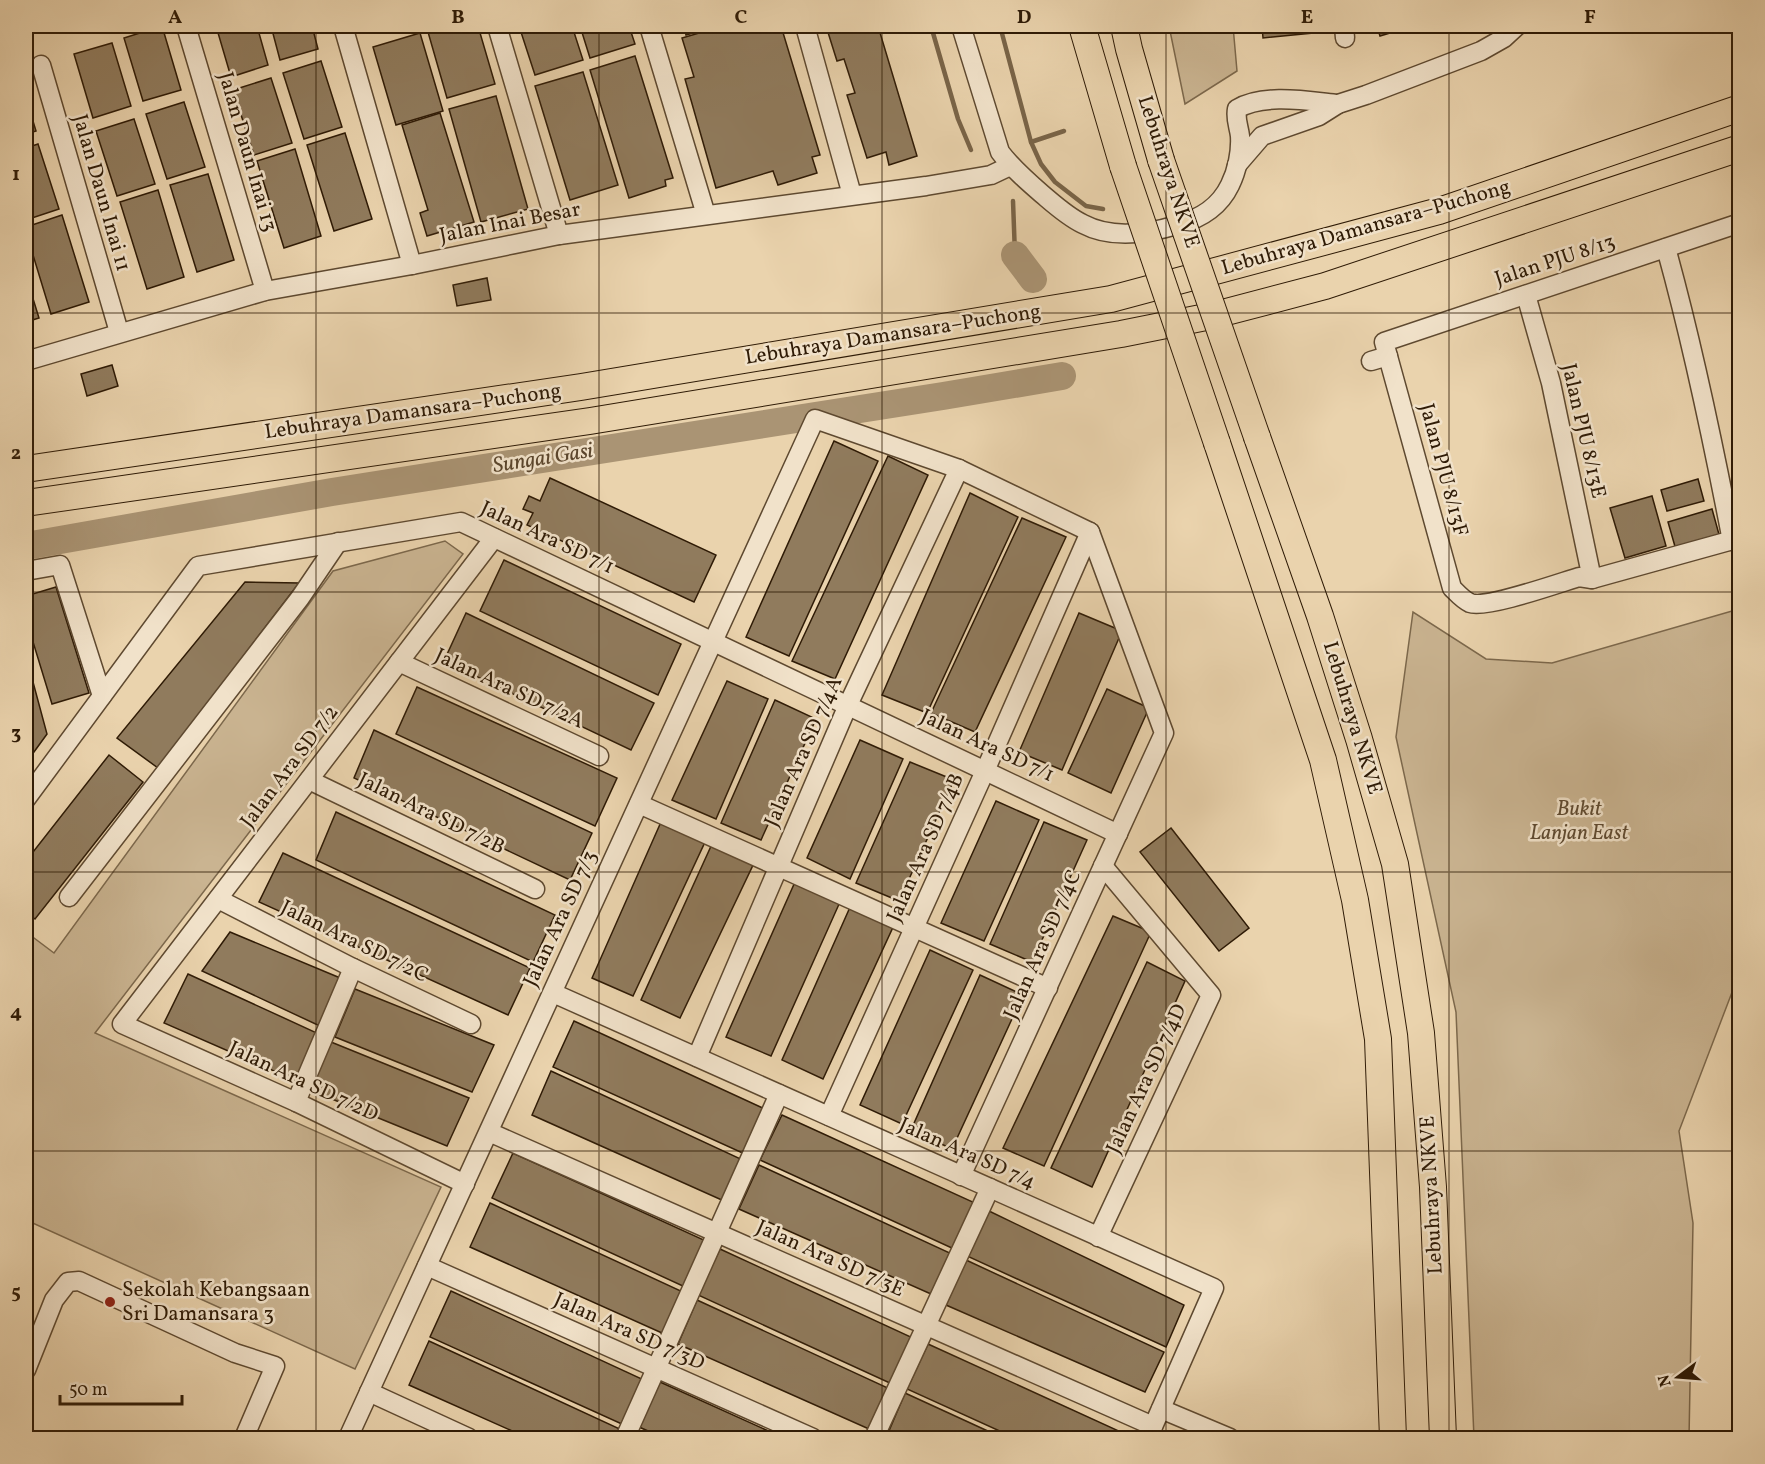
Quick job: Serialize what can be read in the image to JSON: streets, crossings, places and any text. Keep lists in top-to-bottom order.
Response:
{
  "streets": {
    "highway": ["Lebuhraya NKVE", "Lebuhraya Damansara–Puchong"],
    "street": [
      "Jalan Daun Inai 13",
      "Jalan Daun Inai 11",
      "Jalan Inai Besar",
      "Jalan PJU 8/13",
      "Jalan PJU 8/13E",
      "Jalan PJU 8/13F",
      "Jalan Ara SD 7/1",
      "Jalan Ara SD 7/2A",
      "Jalan Ara SD 7/4A",
      "Jalan Ara SD 7/2",
      "Jalan Ara SD 7/2B",
      "Jalan Ara SD 7/4B",
      "Jalan Ara SD 7/3",
      "Jalan Ara SD 7/2C",
      "Jalan Ara SD 7/4C",
      "Jalan Ara SD 7/4D",
      "Jalan Ara SD 7/2D",
      "Jalan Ara SD 7/4",
      "Jalan Ara SD 7/3E",
      "Jalan Ara SD 7/3D"
    ]
  },
  "crossings": [
    ["Jalan Daun Inai 13", "Jalan Inai Besar"],
    ["Jalan Daun Inai 11", "Jalan Inai Besar"],
    ["Jalan PJU 8/13", "Jalan PJU 8/13E"],
    ["Jalan PJU 8/13", "Jalan PJU 8/13F"],
    ["Jalan PJU 8/13E", "Jalan PJU 8/13F"],
    ["Jalan Ara SD 7/1", "Jalan Ara SD 7/4A"],
    ["Jalan Ara SD 7/1", "Jalan Ara SD 7/2"],
    ["Jalan Ara SD 7/1", "Jalan Ara SD 7/4B"],
    ["Jalan Ara SD 7/1", "Jalan Ara SD 7/3"],
    ["Jalan Ara SD 7/1", "Jalan Ara SD 7/4C"],
    ["Jalan Ara SD 7/2A", "Jalan Ara SD 7/2"],
    ["Jalan Ara SD 7/4A", "Jalan Ara SD 7/3"],
    ["Jalan Ara SD 7/4A", "Jalan Ara SD 7/4"],
    ["Jalan Ara SD 7/2", "Jalan Ara SD 7/2B"],
    ["Jalan Ara SD 7/2", "Jalan Ara SD 7/2C"],
    ["Jalan Ara SD 7/2", "Jalan Ara SD 7/2D"],
    ["Jalan Ara SD 7/4B", "Jalan Ara SD 7/4C"],
    ["Jalan Ara SD 7/4B", "Jalan Ara SD 7/4"],
    ["Jalan Ara SD 7/3", "Jalan Ara SD 7/2D"],
    ["Jalan Ara SD 7/3", "Jalan Ara SD 7/4"],
    ["Jalan Ara SD 7/3", "Jalan Ara SD 7/3E"],
    ["Jalan Ara SD 7/3", "Jalan Ara SD 7/3D"],
    ["Jalan Ara SD 7/4C", "Jalan Ara SD 7/4D"],
    ["Jalan Ara SD 7/4C", "Jalan Ara SD 7/4"],
    ["Jalan Ara SD 7/4D", "Jalan Ara SD 7/4"],
    ["Jalan Ara SD 7/4", "Jalan Ara SD 7/3E"]
  ],
  "water": ["Sungai Gasi"],
  "parks": ["Bukit Lanjan East"],
  "places": ["Sekolah Kebangsaan Sri Damansara 3"],
  "scale_bar": "50 m",
  "north": "left",
  "grid": {
    "columns": [
      "A",
      "B",
      "C",
      "D",
      "E",
      "F"
    ],
    "rows": [
      "1",
      "2",
      "3",
      "4",
      "5"
    ]
  }
}
